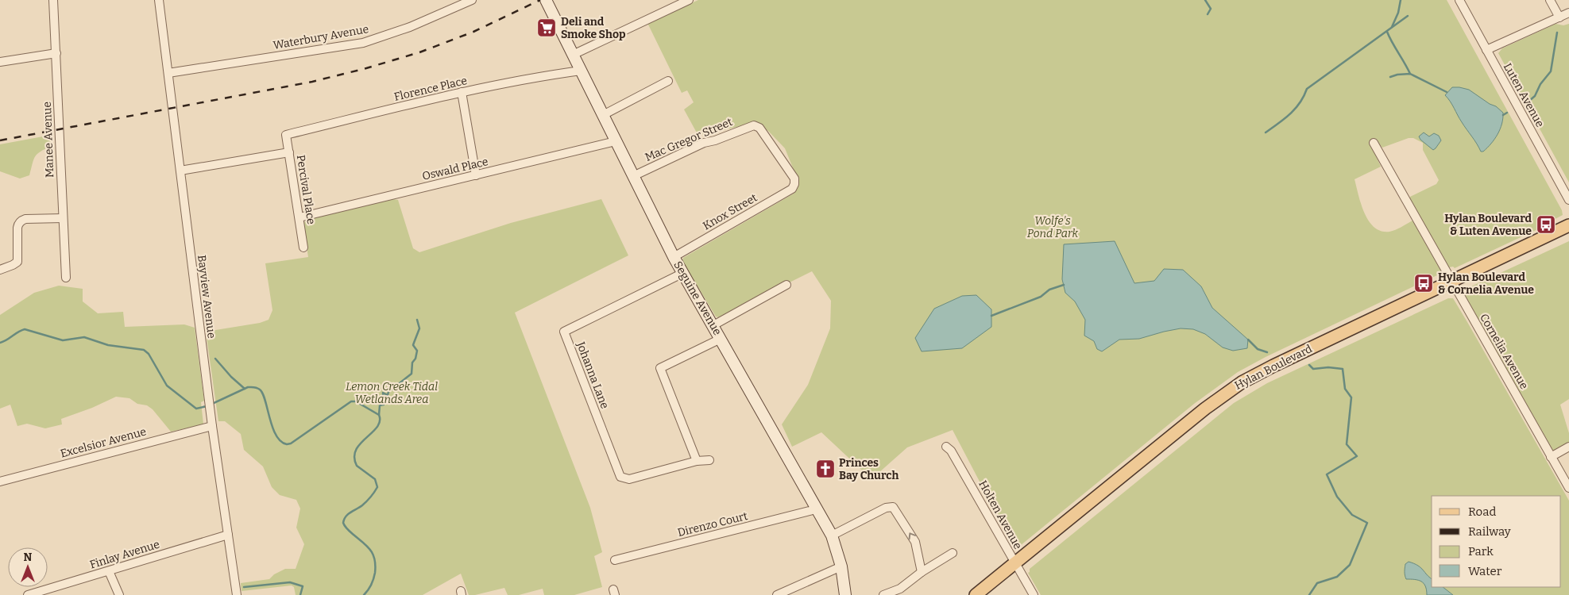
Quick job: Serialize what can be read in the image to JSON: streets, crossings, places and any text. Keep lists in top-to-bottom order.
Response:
{
  "streets": {
    "main road": ["Hylan Boulevard"],
    "street": [
      "Waterbury Avenue",
      "Florence Place",
      "Luten Avenue",
      "Manee Avenue",
      "Mac Gregor Street",
      "Oswald Place",
      "Percival Place",
      "Knox Street",
      "Bayview Avenue",
      "Seguine Avenue",
      "Cornelia Avenue",
      "Johanna Lane",
      "Excelsior Avenue",
      "Holten Avenue",
      "Direnzo Court",
      "Finlay Avenue"
    ]
  },
  "crossings": [
    ["Waterbury Avenue", "Bayview Avenue"],
    ["Florence Place", "Percival Place"],
    ["Florence Place", "Seguine Avenue"],
    ["Mac Gregor Street", "Knox Street"],
    ["Mac Gregor Street", "Seguine Avenue"],
    ["Oswald Place", "Percival Place"],
    ["Oswald Place", "Seguine Avenue"],
    ["Knox Street", "Seguine Avenue"],
    ["Bayview Avenue", "Excelsior Avenue"],
    ["Bayview Avenue", "Finlay Avenue"],
    ["Seguine Avenue", "Johanna Lane"],
    ["Seguine Avenue", "Direnzo Court"],
    ["Cornelia Avenue", "Hylan Boulevard"],
    ["Hylan Boulevard", "Holten Avenue"]
  ],
  "parks": ["Wolfe's Pond Park", "Lemon Creek Tidal Wetlands Area"],
  "places": {
    "supermarket": ["Deli and Smoke Shop"],
    "bus stop": ["Hylan Boulevard & Luten Avenue", "Hylan Boulevard & Cornelia Avenue"],
    "church": ["Princes Bay Church"]
  },
  "legend": [
    "Road",
    "Railway",
    "Park",
    "Water"
  ],
  "north": "top"
}
